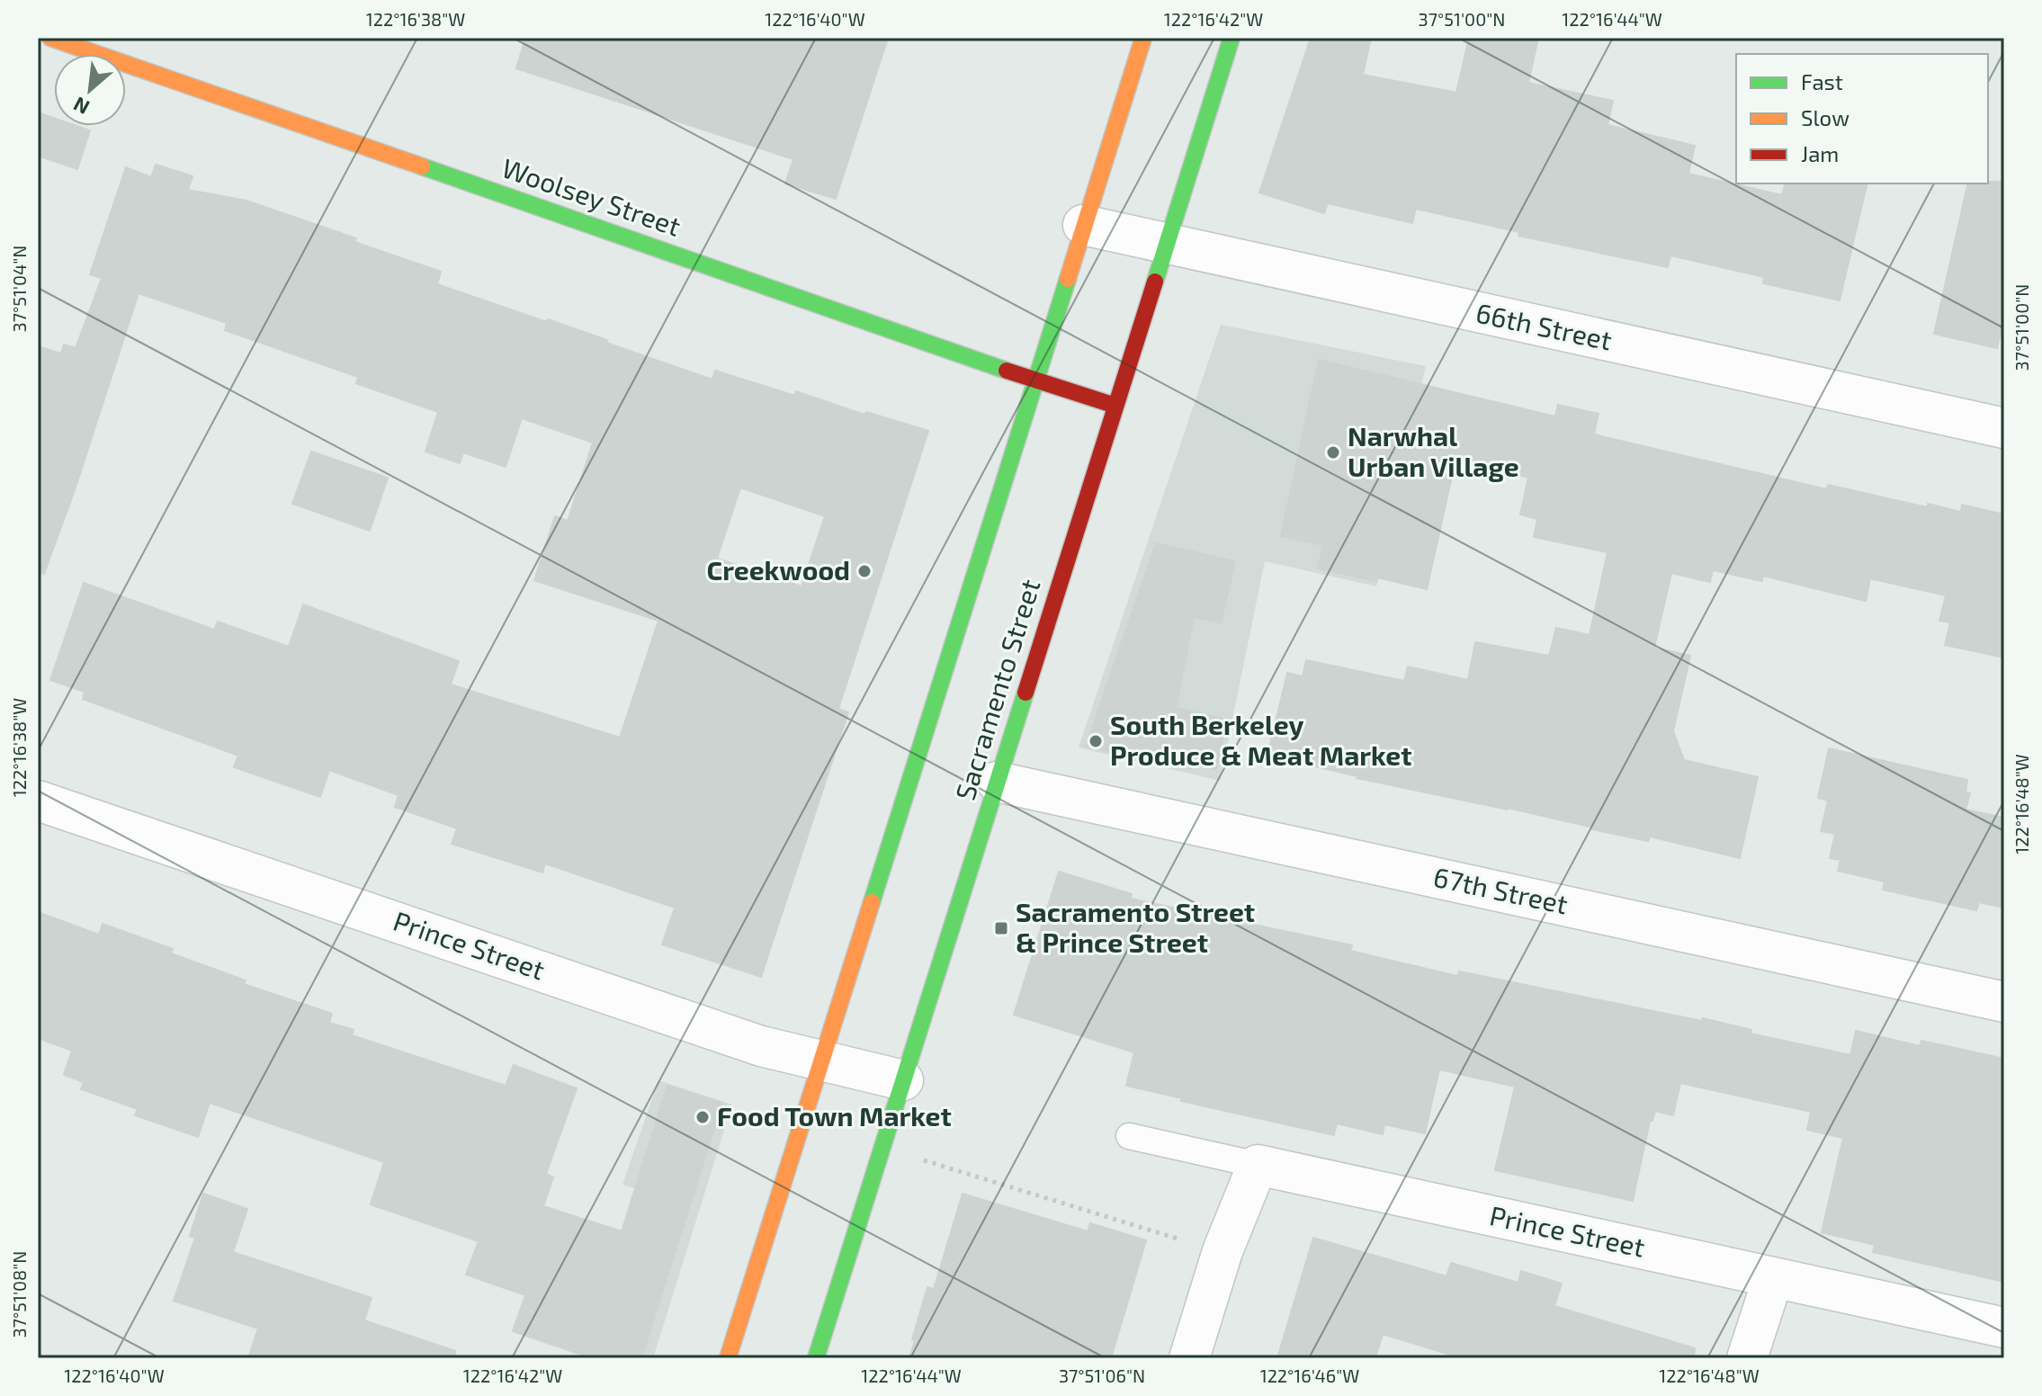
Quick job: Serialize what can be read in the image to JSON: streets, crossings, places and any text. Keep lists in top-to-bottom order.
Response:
{
  "streets": {
    "street": [
      "Woolsey Street",
      "66th Street",
      "Sacramento Street",
      "67th Street",
      "Prince Street"
    ]
  },
  "crossings": [
    ["Woolsey Street", "Sacramento Street"],
    ["66th Street", "Sacramento Street"],
    ["Sacramento Street", "67th Street"],
    ["Sacramento Street", "Prince Street"]
  ],
  "places": {
    "other": [
      "Narwhal Urban Village",
      "Creekwood",
      "South Berkeley Produce & Meat Market",
      "Food Town Market"
    ],
    "transit": ["Sacramento Street & Prince Street"]
  },
  "legend": ["Fast", "Slow", "Jam"],
  "north": "bottom left",
  "coordinates": [
    "122°16'38\"W",
    "122°16'40\"W",
    "122°16'42\"W",
    "37°51'00\"N",
    "122°16'44\"W",
    "37°51'04\"N",
    "122°16'48\"W",
    "37°51'08\"N",
    "37°51'06\"N",
    "122°16'46\"W"
  ]
}
